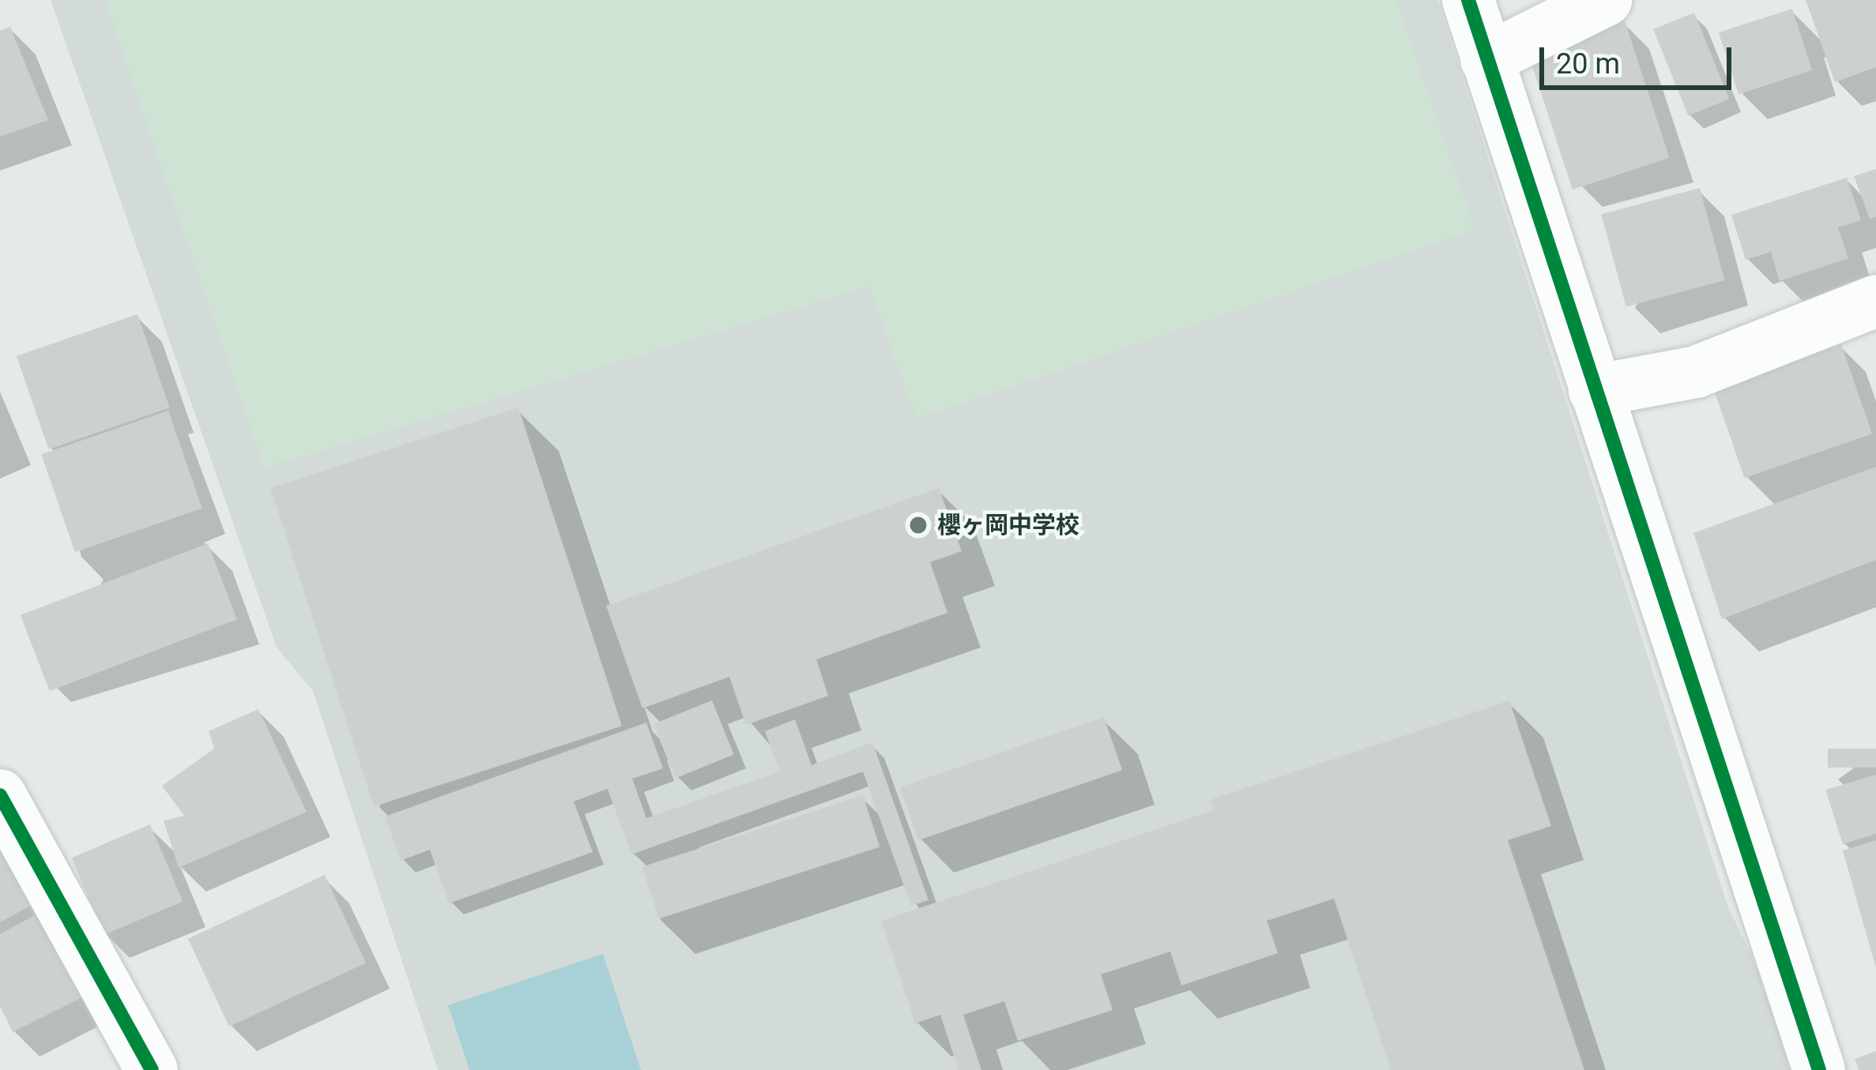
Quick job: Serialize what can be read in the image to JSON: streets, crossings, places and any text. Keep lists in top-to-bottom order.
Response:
{
  "places": ["櫻ヶ岡中学校"],
  "scale_bar": "20 m"
}
